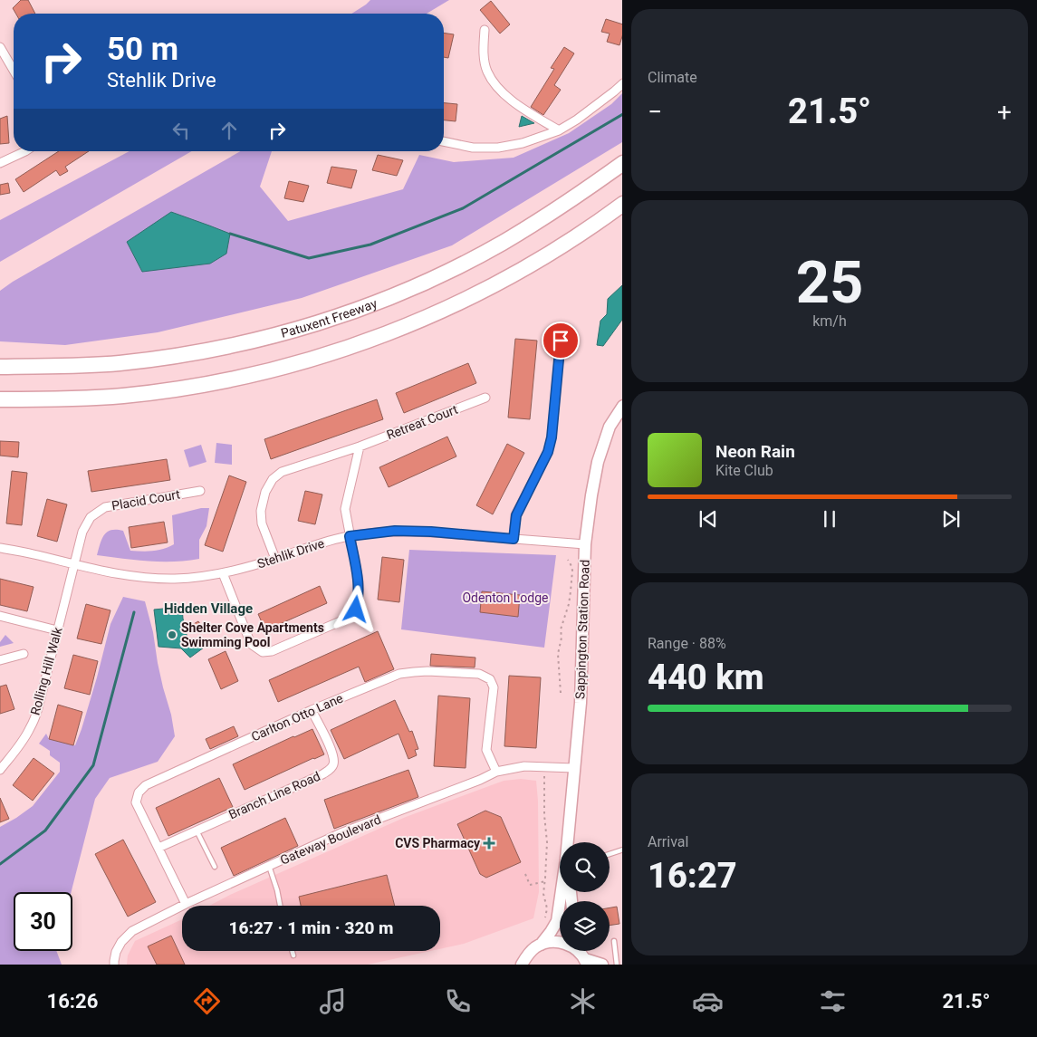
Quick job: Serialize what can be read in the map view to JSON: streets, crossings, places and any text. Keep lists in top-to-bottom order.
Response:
{
  "streets": {
    "highway": ["Patuxent Freeway"],
    "main road": ["Sappington Station Road"],
    "street": [
      "Retreat Court",
      "Placid Court",
      "Stehlik Drive",
      "Rolling Hill Walk",
      "Carlton Otto Lane",
      "Branch Line Road",
      "Gateway Boulevard"
    ]
  },
  "crossings": [
    ["Retreat Court", "Stehlik Drive"],
    ["Placid Court", "Stehlik Drive"],
    ["Placid Court", "Rolling Hill Walk"],
    ["Stehlik Drive", "Sappington Station Road"],
    ["Stehlik Drive", "Rolling Hill Walk"],
    ["Sappington Station Road", "Gateway Boulevard"],
    ["Carlton Otto Lane", "Branch Line Road"],
    ["Carlton Otto Lane", "Gateway Boulevard"]
  ],
  "districts": ["Hidden Village"],
  "parks": ["Odenton Lodge"],
  "places": {
    "other": ["Shelter Cove Apartments Swimming Pool"],
    "health": ["CVS Pharmacy"]
  },
  "page": {
    "tile": [
      "Climate",
      ["25", "km/h"],
      ["Range · 88%", "440 km"],
      ["Arrival", "16:27"]
    ],
    "turn": ["50 m", "Stehlik Drive"],
    "heat": ["−", "21.5°", "+"],
    "song": ["Neon Rain", "Kite Club"],
    "limit": "30",
    "trip": "16:27 · 1 min · 320 m",
    "tabs": ["16:26", "21.5°"]
  }
}
